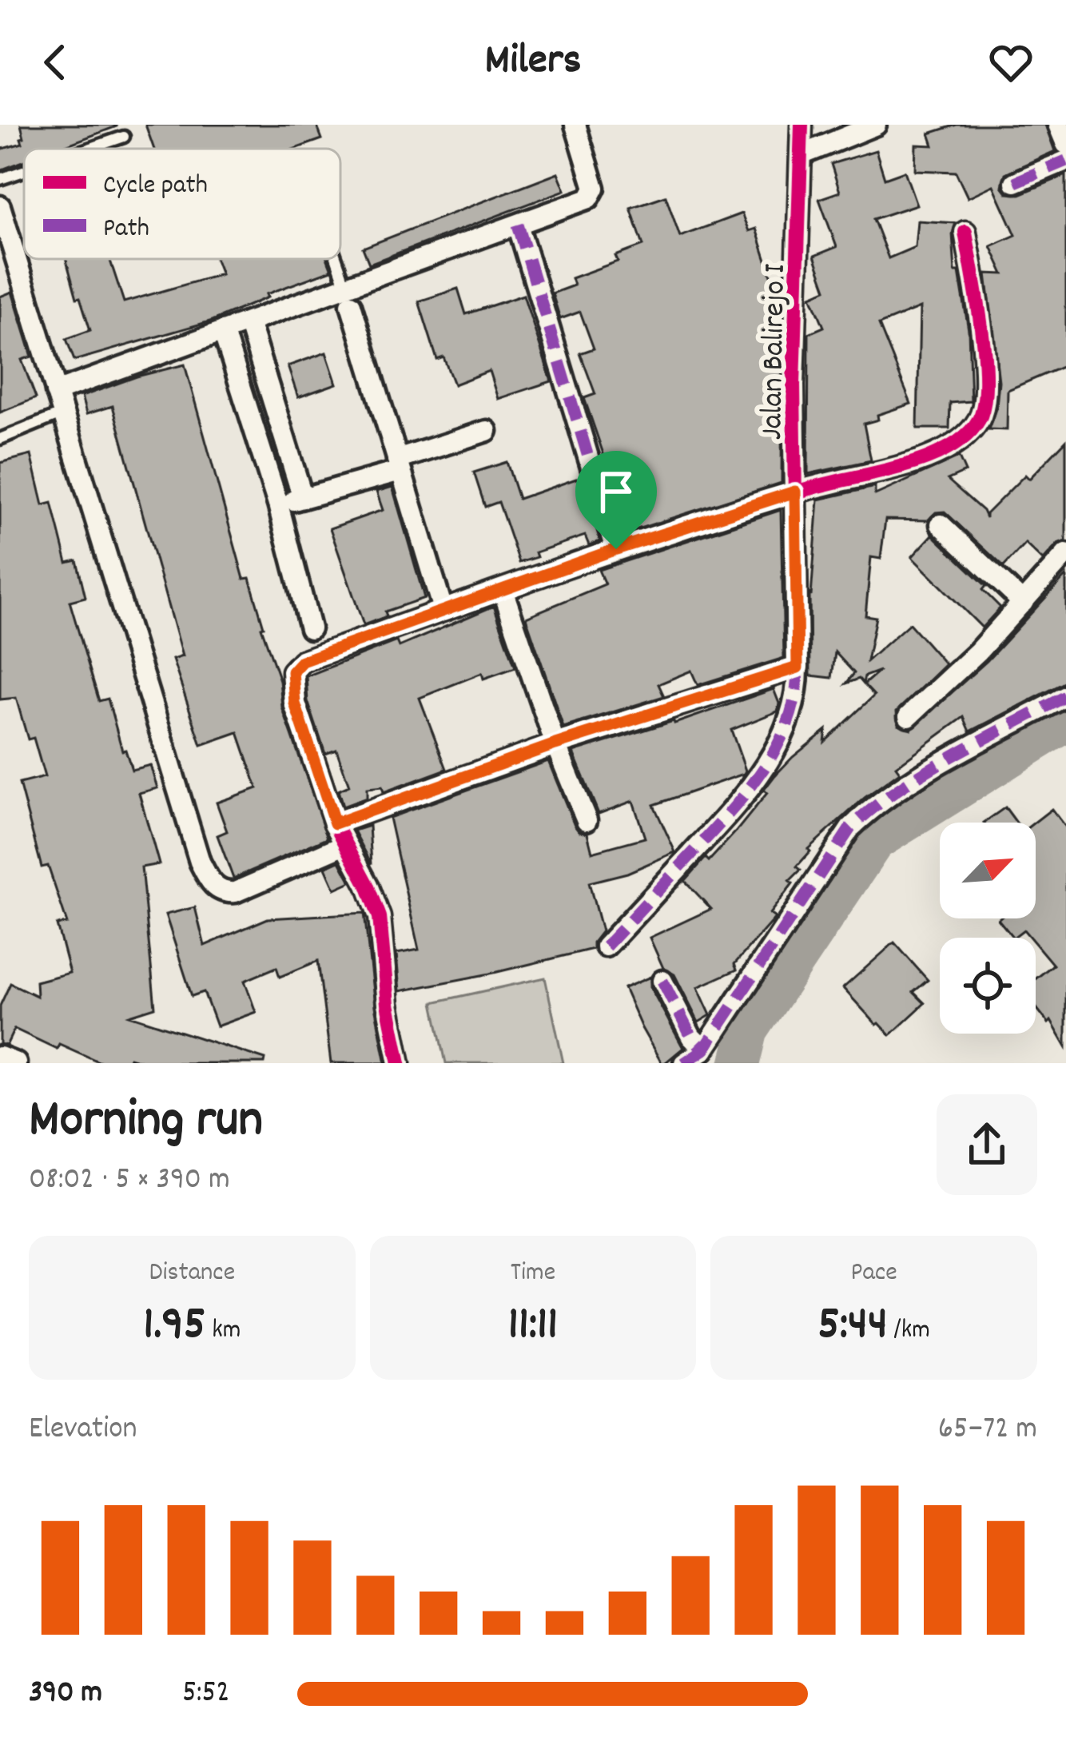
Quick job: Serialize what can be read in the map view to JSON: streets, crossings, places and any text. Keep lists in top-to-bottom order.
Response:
{
  "streets": {
    "street": ["Jalan Balirejo I"]
  },
  "legend": ["Cycle path", "Path"],
  "north": "top right",
  "page": {
    "header": "Milers",
    "heading": ["Morning run", "08:02 · 5 × 390 m"],
    "stats": [
      ["Distance", "1.95 km"],
      ["Time", "11:11"],
      ["Pace", "5:44 /km"]
    ],
    "chart": ["Elevation", "65–72 m"],
    "list": [
      {
        "name": "390 m",
        "note": "5:52"
      }
    ]
  }
}
